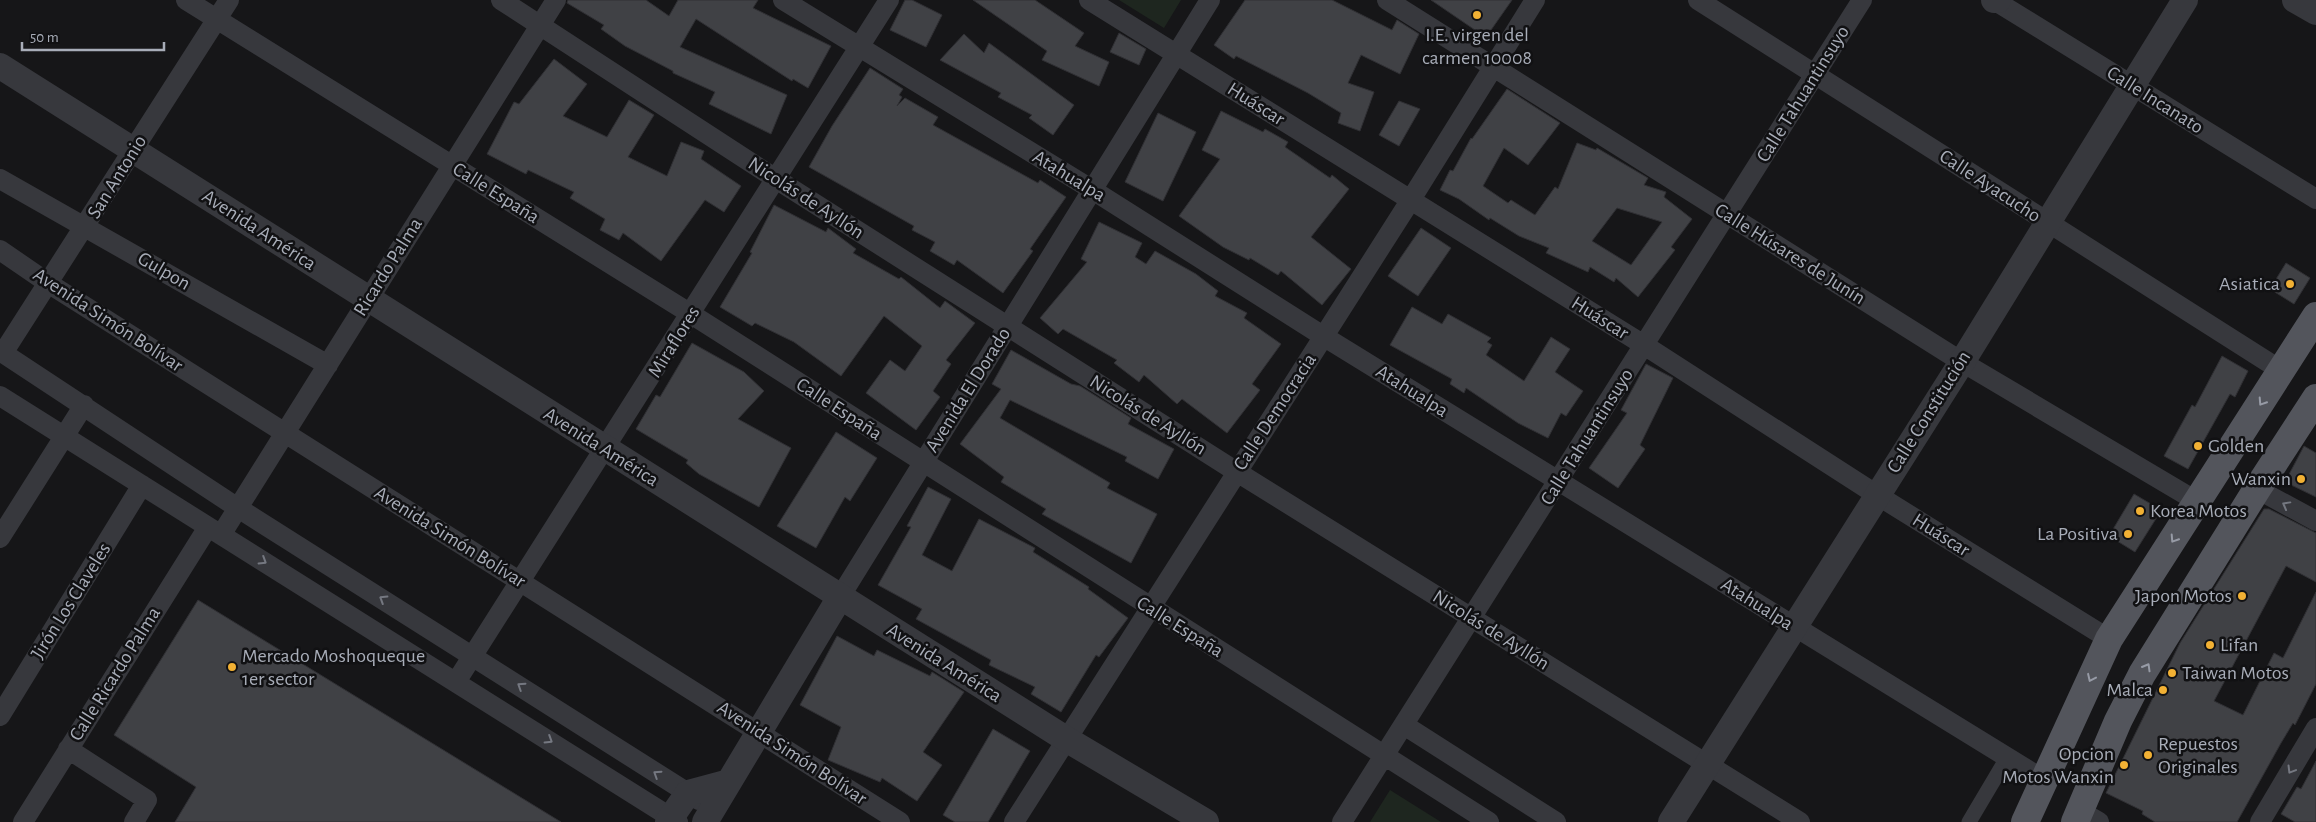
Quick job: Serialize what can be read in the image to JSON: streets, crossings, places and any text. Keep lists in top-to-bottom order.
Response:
{
  "streets": {
    "street": [
      "Calle Tahuantinsuyo",
      "Calle Incanato",
      "Huáscar",
      "Atahualpa",
      "San Antonio",
      "Calle Ayacucho",
      "Calle España",
      "Nicolás de Ayllón",
      "Avenida América",
      "Calle Húsares de Junín",
      "Ricardo Palma",
      "Gulpon",
      "Avenida Simón Bolívar",
      "Miraflores",
      "Avenida El Dorado",
      "Calle Democracia",
      "Calle Constitución",
      "Jirón Los Claveles",
      "Calle Ricardo Palma"
    ]
  },
  "crossings": [
    ["Calle Tahuantinsuyo", "Huáscar"],
    ["Calle Tahuantinsuyo", "Atahualpa"],
    ["Calle Tahuantinsuyo", "Calle Ayacucho"],
    ["Calle Tahuantinsuyo", "Calle España"],
    ["Calle Tahuantinsuyo", "Nicolás de Ayllón"],
    ["Calle Tahuantinsuyo", "Calle Húsares de Junín"],
    ["Calle Incanato", "Calle Constitución"],
    ["Huáscar", "Avenida El Dorado"],
    ["Huáscar", "Calle Democracia"],
    ["Huáscar", "Calle Constitución"],
    ["Atahualpa", "Miraflores"],
    ["Atahualpa", "Avenida El Dorado"],
    ["Atahualpa", "Calle Democracia"],
    ["Atahualpa", "Calle Constitución"],
    ["San Antonio", "Calle España"],
    ["San Antonio", "Avenida América"],
    ["San Antonio", "Gulpon"],
    ["San Antonio", "Avenida Simón Bolívar"],
    ["Calle Ayacucho", "Calle Constitución"],
    ["Calle España", "Ricardo Palma"],
    ["Calle España", "Miraflores"],
    ["Calle España", "Avenida El Dorado"],
    ["Calle España", "Calle Democracia"],
    ["Nicolás de Ayllón", "Ricardo Palma"],
    ["Nicolás de Ayllón", "Miraflores"],
    ["Nicolás de Ayllón", "Avenida El Dorado"],
    ["Nicolás de Ayllón", "Calle Democracia"],
    ["Nicolás de Ayllón", "Calle Constitución"],
    ["Avenida América", "Ricardo Palma"],
    ["Avenida América", "Miraflores"],
    ["Avenida América", "Avenida El Dorado"],
    ["Avenida América", "Calle Democracia"],
    ["Calle Húsares de Junín", "Calle Democracia"],
    ["Calle Húsares de Junín", "Calle Constitución"],
    ["Ricardo Palma", "Gulpon"],
    ["Ricardo Palma", "Avenida Simón Bolívar"],
    ["Ricardo Palma", "Calle Ricardo Palma"],
    ["Avenida Simón Bolívar", "Miraflores"],
    ["Avenida Simón Bolívar", "Avenida El Dorado"]
  ],
  "places": [
    "I.E. virgen del carmen 10008",
    "Asiatica",
    "Golden",
    "Wanxin",
    "Korea Motos",
    "La Positiva",
    "Japon Motos",
    "Lifan",
    "Mercado Moshoqueque 1er sector",
    "Taiwan Motos",
    "Malca",
    "Repuestos Originales",
    "Opcion Motos Wanxin"
  ],
  "scale_bar": "50 m"
}
